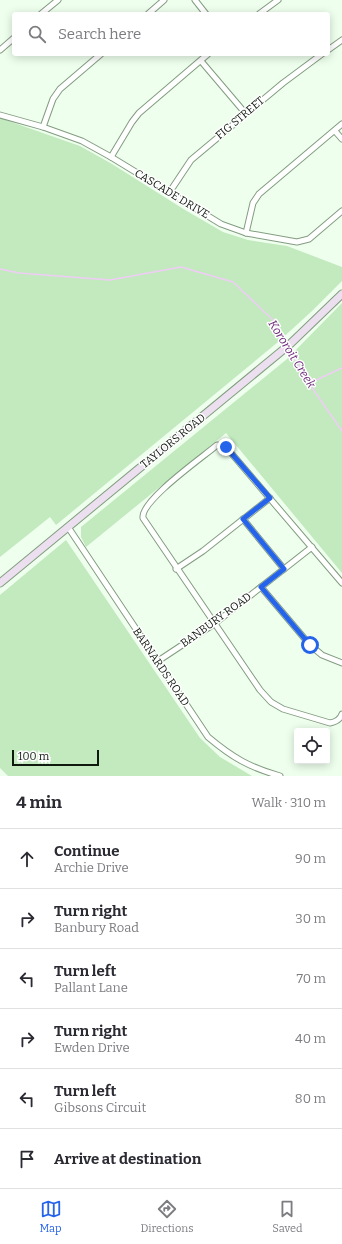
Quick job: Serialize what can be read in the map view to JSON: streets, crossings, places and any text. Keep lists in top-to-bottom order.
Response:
{
  "streets": {
    "street": [
      "FIG STREET",
      "CASCADE DRIVE",
      "TAYLORS ROAD",
      "BANBURY ROAD",
      "BARNARDS ROAD"
    ]
  },
  "crossings": [
    ["FIG STREET", "CASCADE DRIVE"],
    ["TAYLORS ROAD", "BARNARDS ROAD"],
    ["BANBURY ROAD", "BARNARDS ROAD"]
  ],
  "water": ["Kororoit Creek"],
  "scale_bar": "100 m",
  "page": {
    "search": "Search here",
    "scale": "100 m",
    "heading": ["4 min", "Walk · 310 m"],
    "list": [
      ["Continue", "Archie Drive", "90 m"],
      ["Turn right", "Banbury Road", "30 m"],
      ["Turn left", "Pallant Lane", "70 m"],
      ["Turn right", "Ewden Drive", "40 m"],
      ["Turn left", "Gibsons Circuit", "80 m"],
      "Arrive at destination"
    ],
    "nav": ["Map", "Directions", "Saved"]
  }
}
